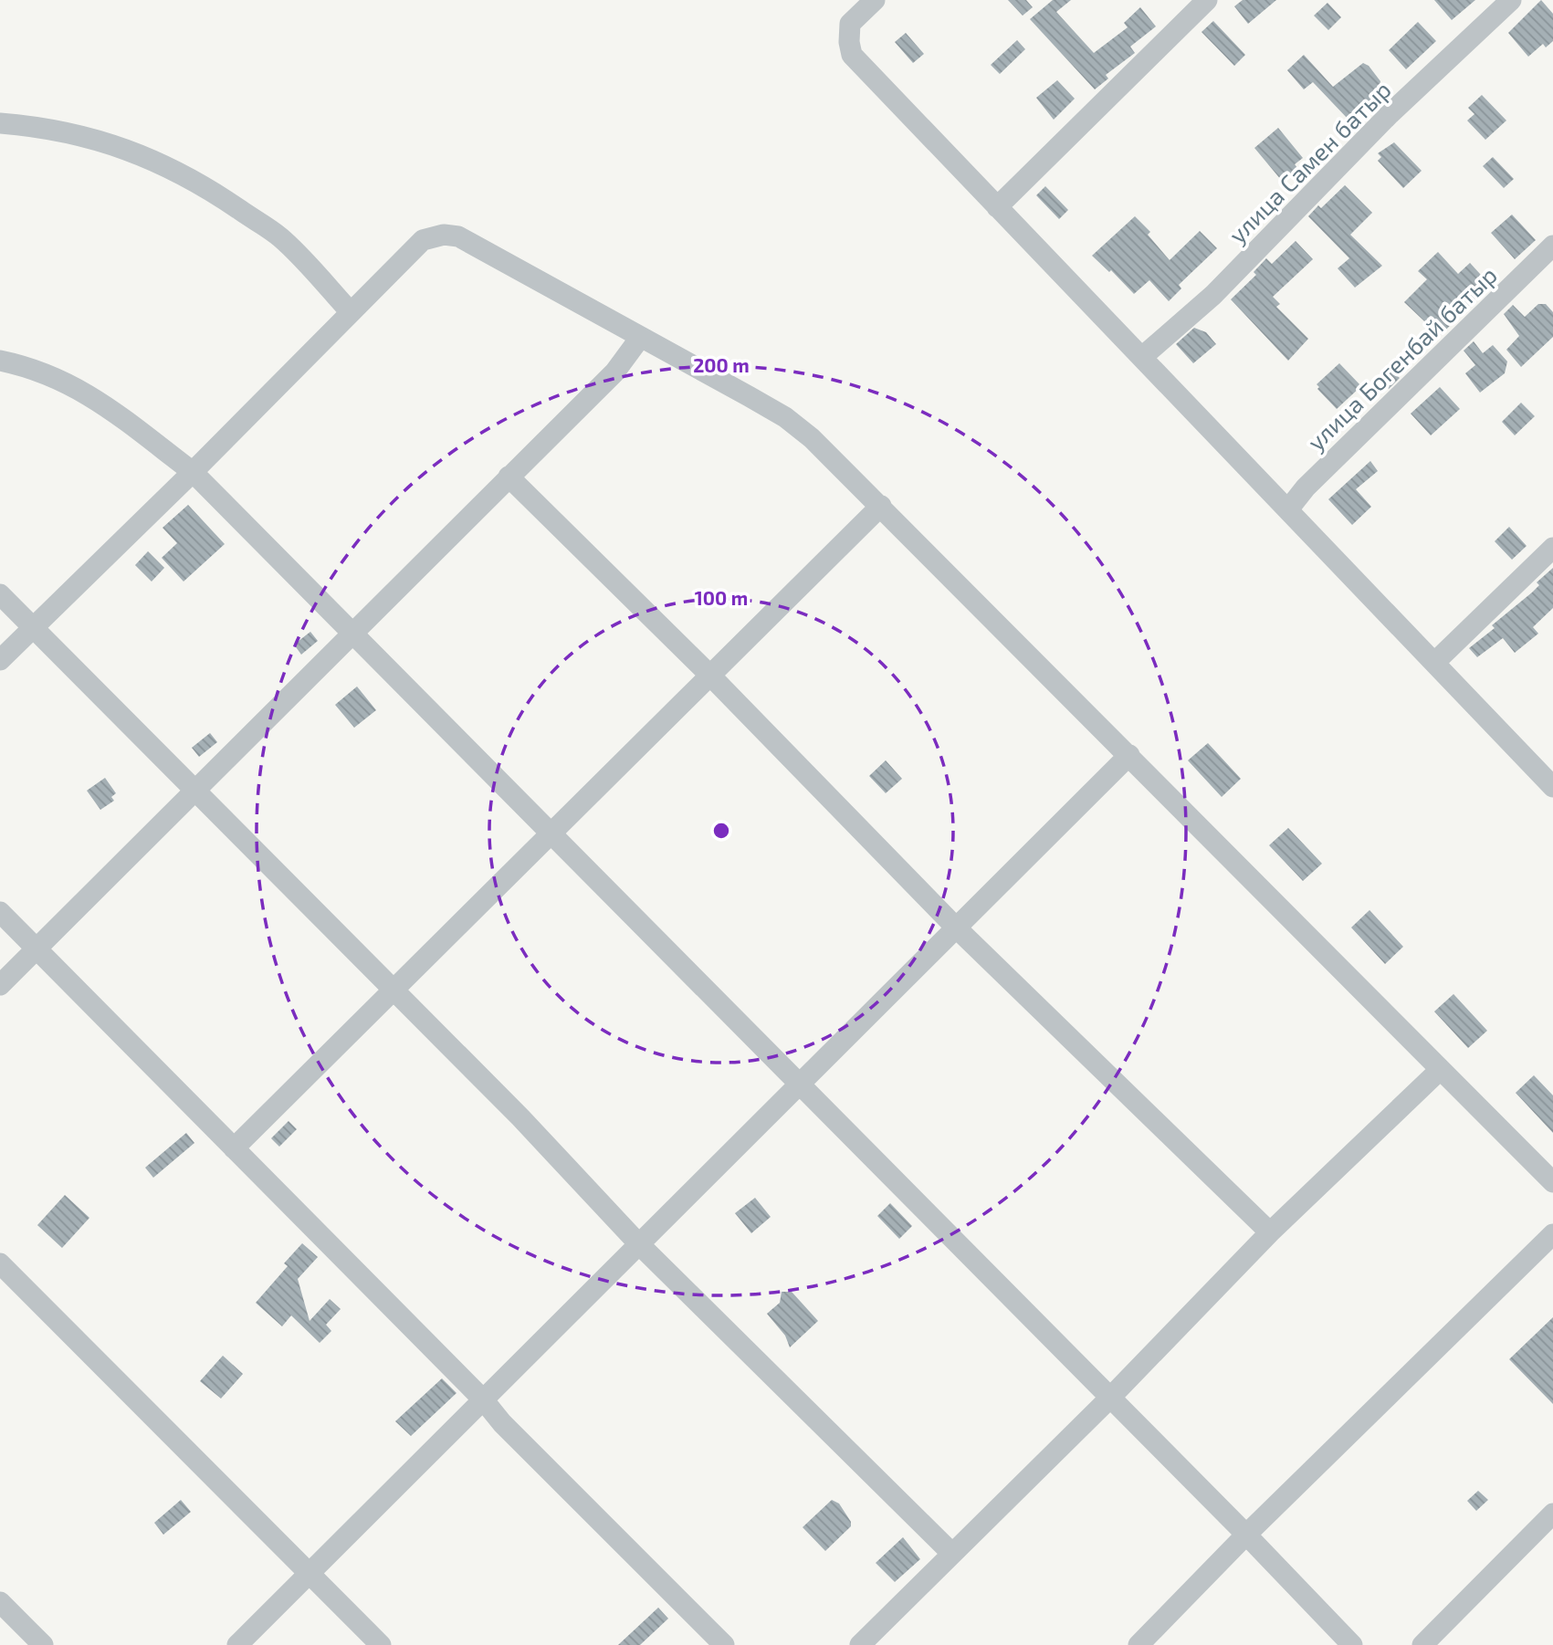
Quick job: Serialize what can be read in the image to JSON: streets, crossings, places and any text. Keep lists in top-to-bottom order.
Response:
{
  "streets": {
    "street": ["улица Самен батыр", "улица Богенбай батыр"]
  },
  "rings": ["200 m", "100 m"]
}
